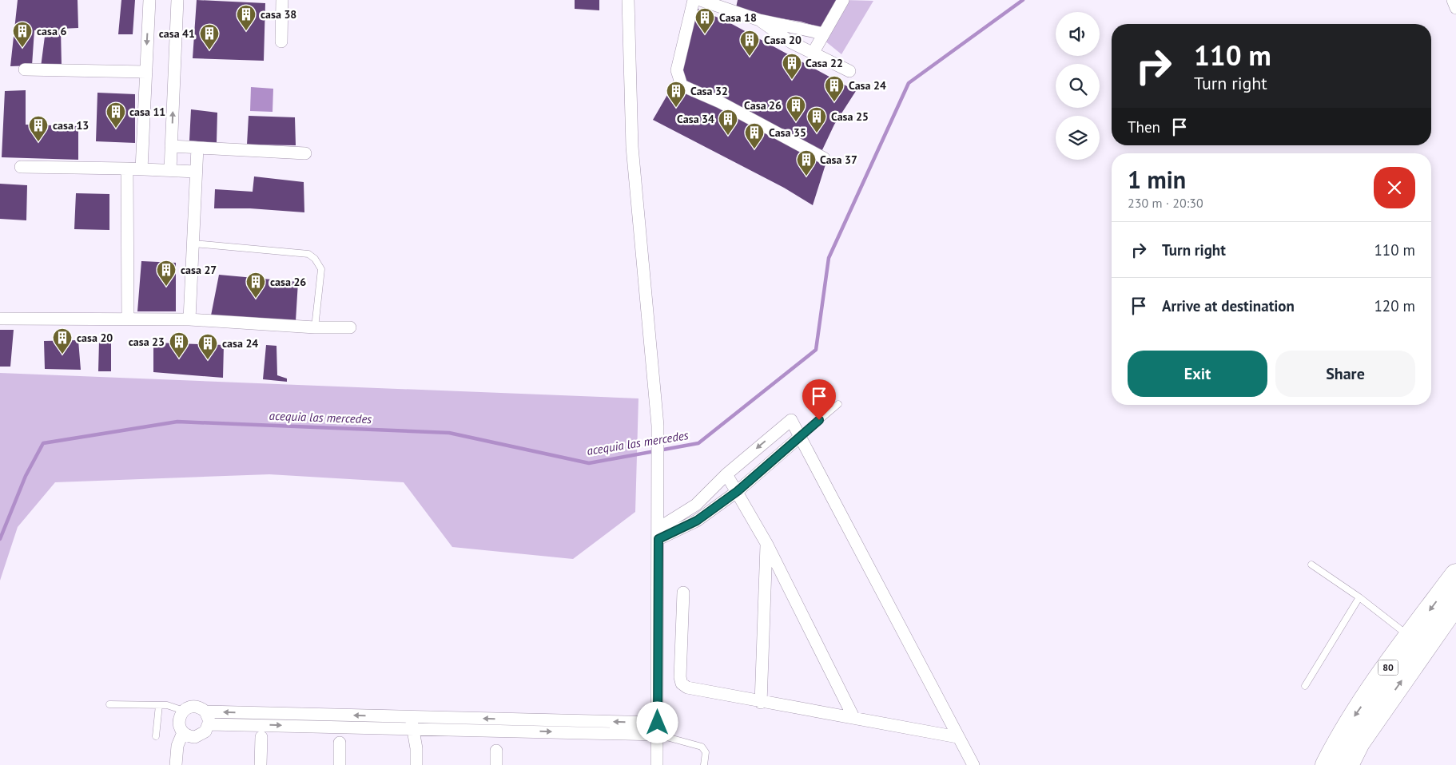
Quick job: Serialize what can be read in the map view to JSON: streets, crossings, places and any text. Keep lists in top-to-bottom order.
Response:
{
  "streets": {
    "highway": ["80"]
  },
  "water": ["acequia las mercedes"],
  "places": {
    "building": [
      "casa 38",
      "Casa 18",
      "casa 6",
      "casa 41",
      "Casa 20",
      "Casa 22",
      "Casa 24",
      "Casa 32",
      "Casa 26",
      "casa 11",
      "Casa 25",
      "Casa 34",
      "casa 13",
      "Casa 35",
      "Casa 37",
      "casa 27",
      "casa 26",
      "casa 20",
      "casa 23",
      "casa 24"
    ]
  },
  "page": {
    "turn": ["110 m", "Turn right"],
    "then": "Then",
    "heading": ["1 min", "230 m · 20:30"],
    "list": [
      {
        "name": "Turn right",
        "value": "110 m"
      },
      {
        "name": "Arrive at destination",
        "value": "120 m"
      }
    ],
    "buttons": ["Exit", "Share"]
  }
}
